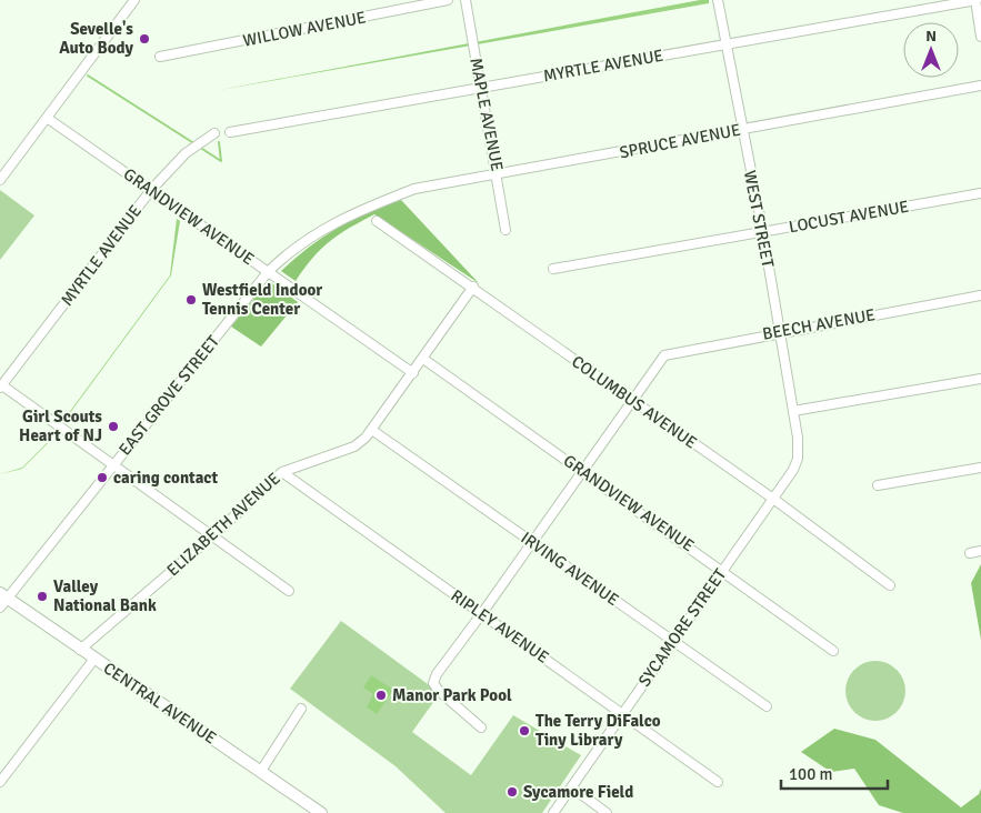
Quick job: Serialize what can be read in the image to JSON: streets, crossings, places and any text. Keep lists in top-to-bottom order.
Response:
{
  "streets": {
    "main road": ["CENTRAL AVENUE"],
    "street": [
      "WILLOW AVENUE",
      "MYRTLE AVENUE",
      "MAPLE AVENUE",
      "SPRUCE AVENUE",
      "GRANDVIEW AVENUE",
      "LOCUST AVENUE",
      "WEST STREET",
      "BEECH AVENUE",
      "EAST GROVE STREET",
      "COLUMBUS AVENUE",
      "ELIZABETH AVENUE",
      "IRVING AVENUE",
      "RIPLEY AVENUE",
      "SYCAMORE STREET"
    ]
  },
  "crossings": [
    ["MYRTLE AVENUE", "MAPLE AVENUE"],
    ["MYRTLE AVENUE", "GRANDVIEW AVENUE"],
    ["MYRTLE AVENUE", "WEST STREET"],
    ["MAPLE AVENUE", "SPRUCE AVENUE"],
    ["SPRUCE AVENUE", "WEST STREET"],
    ["SPRUCE AVENUE", "EAST GROVE STREET"],
    ["GRANDVIEW AVENUE", "EAST GROVE STREET"],
    ["GRANDVIEW AVENUE", "ELIZABETH AVENUE"],
    ["GRANDVIEW AVENUE", "SYCAMORE STREET"],
    ["LOCUST AVENUE", "WEST STREET"],
    ["WEST STREET", "BEECH AVENUE"],
    ["WEST STREET", "SYCAMORE STREET"],
    ["BEECH AVENUE", "COLUMBUS AVENUE"],
    ["EAST GROVE STREET", "CENTRAL AVENUE"],
    ["COLUMBUS AVENUE", "ELIZABETH AVENUE"],
    ["COLUMBUS AVENUE", "SYCAMORE STREET"],
    ["ELIZABETH AVENUE", "IRVING AVENUE"],
    ["ELIZABETH AVENUE", "RIPLEY AVENUE"],
    ["ELIZABETH AVENUE", "CENTRAL AVENUE"],
    ["IRVING AVENUE", "SYCAMORE STREET"],
    ["RIPLEY AVENUE", "SYCAMORE STREET"]
  ],
  "places": [
    "Sevelle's Auto Body",
    "Westfield Indoor Tennis Center",
    "Girl Scouts Heart of NJ",
    "caring contact",
    "Valley National Bank",
    "Manor Park Pool",
    "The Terry DiFalco Tiny Library",
    "Sycamore Field"
  ],
  "scale_bar": "100 m",
  "north": "top"
}
